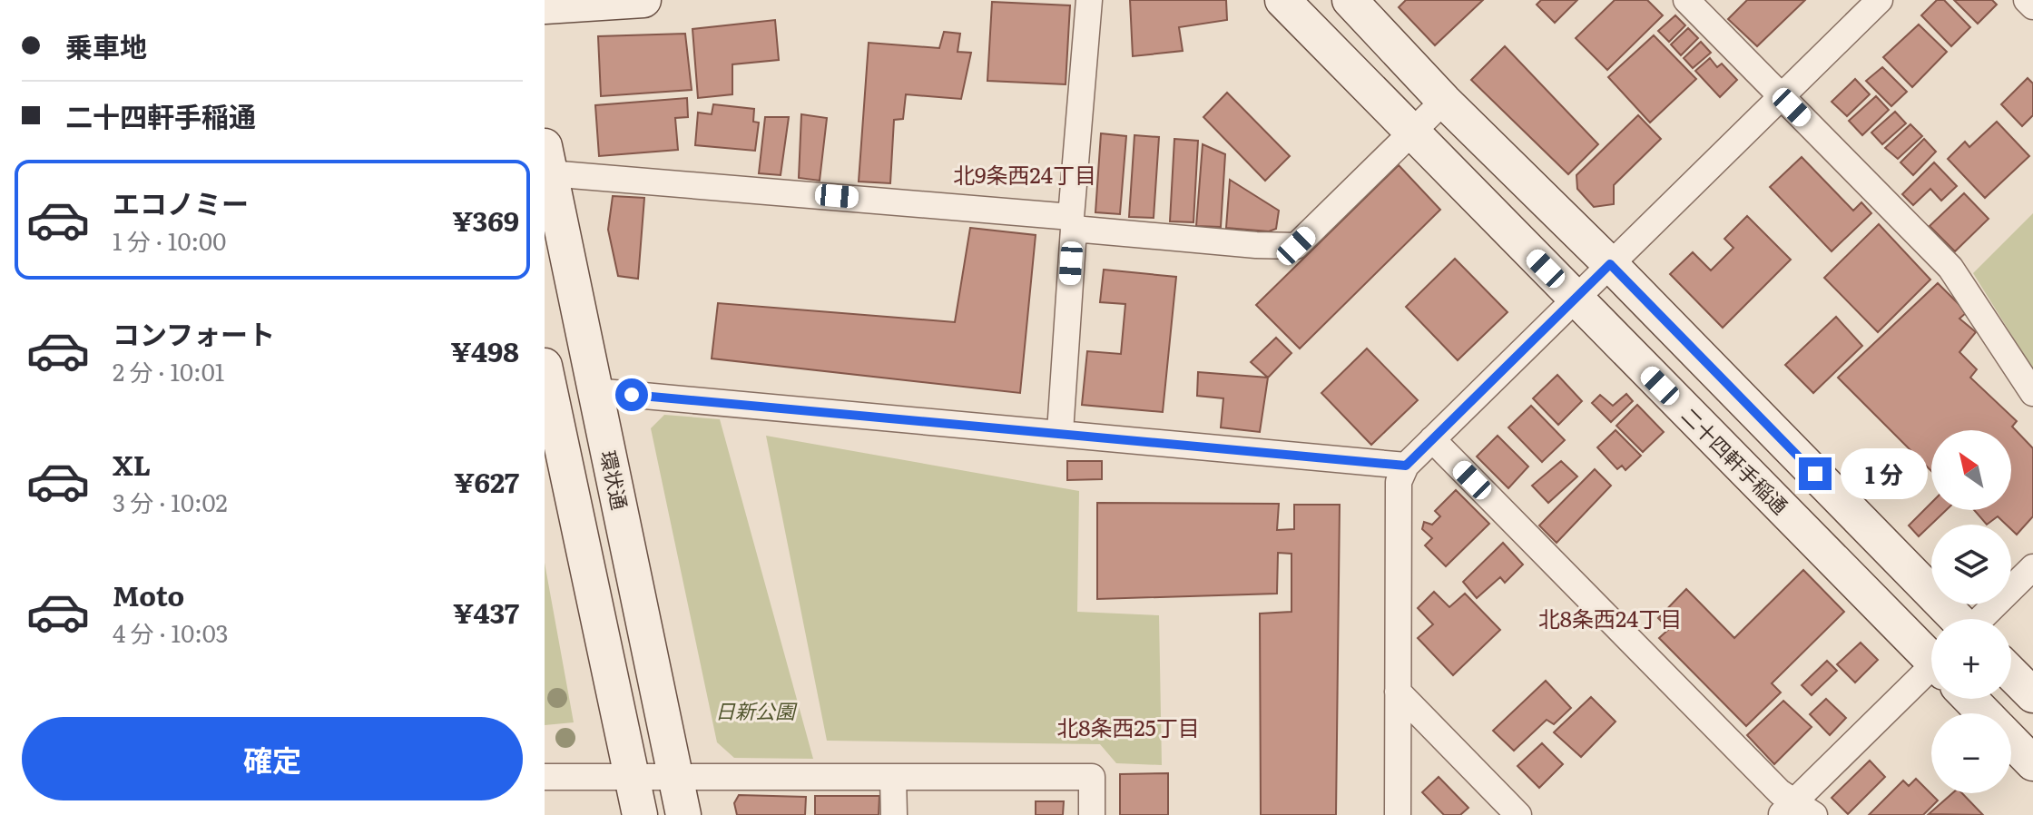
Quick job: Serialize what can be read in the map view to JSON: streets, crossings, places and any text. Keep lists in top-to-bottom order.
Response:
{
  "streets": {
    "street": ["二十四軒手稲通", "環状通"]
  },
  "districts": ["北9条西24丁目", "北8条西24丁目", "北8条西25丁目"],
  "parks": ["日新公園"],
  "north": "top left",
  "page": {
    "banner": ["乗車地", "二十四軒手稲通"],
    "list": [
      {
        "name": "エコノミー",
        "note": "1 分 · 10:00",
        "value": "¥369"
      },
      {
        "name": "コンフォート",
        "note": "2 分 · 10:01",
        "value": "¥498"
      },
      {
        "name": "XL",
        "note": "3 分 · 10:02",
        "value": "¥627"
      },
      {
        "name": "Moto",
        "note": "4 分 · 10:03",
        "value": "¥437"
      }
    ],
    "map_buttons": ["+", "−"],
    "bubble": "1 分",
    "buttons": "確定"
  }
}
